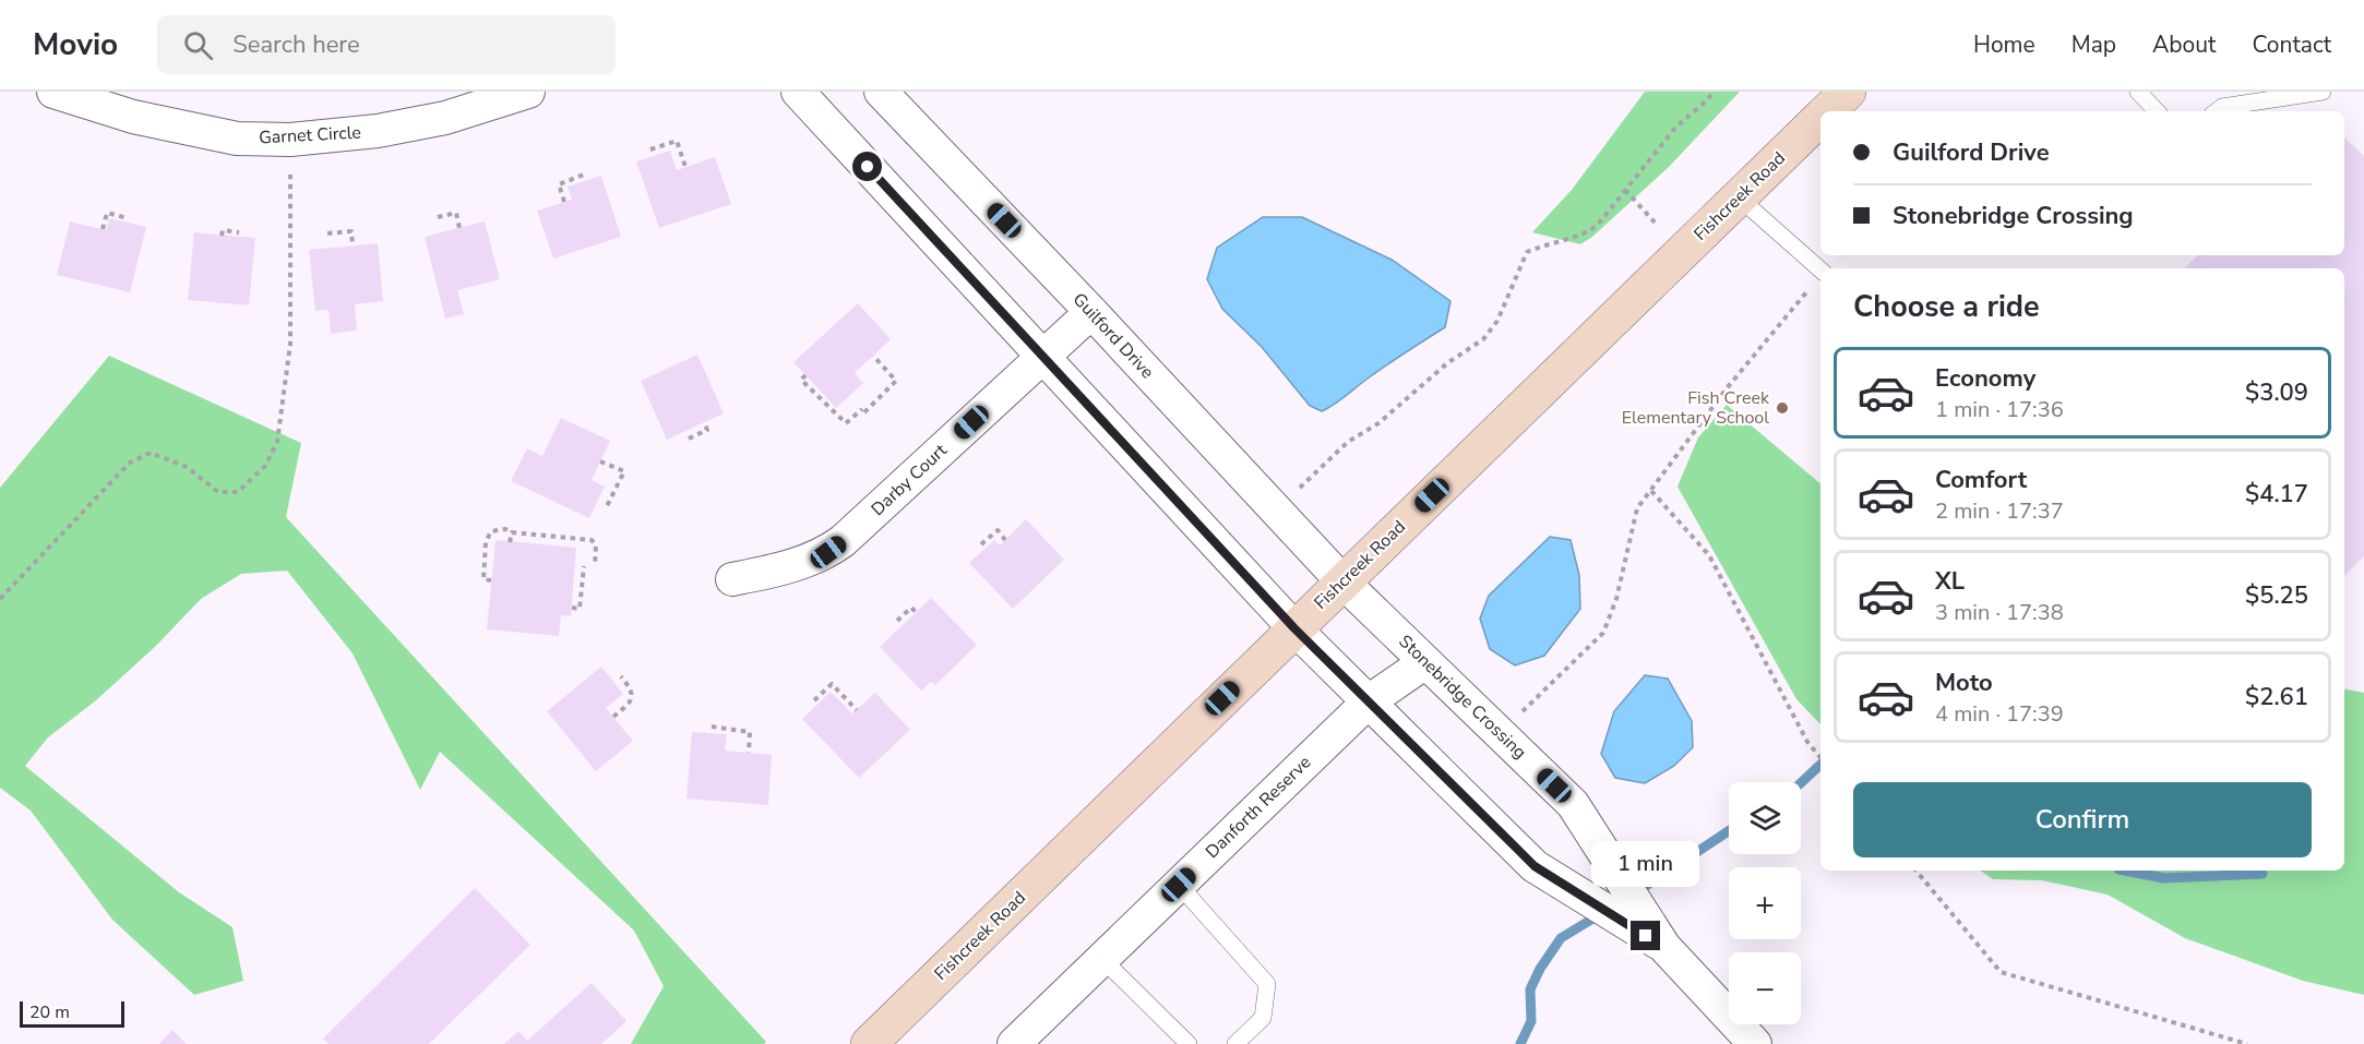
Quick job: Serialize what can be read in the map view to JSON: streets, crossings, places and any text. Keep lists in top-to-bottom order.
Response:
{
  "streets": {
    "main road": ["Fishcreek Road"],
    "street": [
      "Garnet Circle",
      "Guilford Drive",
      "Darby Court",
      "Stonebridge Crossing",
      "Danforth Reserve"
    ]
  },
  "crossings": [
    ["Fishcreek Road", "Guilford Drive"],
    ["Fishcreek Road", "Stonebridge Crossing"],
    ["Guilford Drive", "Darby Court"],
    ["Guilford Drive", "Stonebridge Crossing"],
    ["Stonebridge Crossing", "Danforth Reserve"]
  ],
  "places": ["Fish Creek Elementary School"],
  "scale_bar": "20 m",
  "page": {
    "header": "Movio",
    "search": "Search here",
    "nav": [
      "Home",
      "Map",
      "About",
      "Contact"
    ],
    "banner": ["Guilford Drive", "Stonebridge Crossing"],
    "heading": "Choose a ride",
    "list": [
      {
        "name": "Economy",
        "note": "1 min · 17:36",
        "value": "$3.09"
      },
      {
        "name": "Comfort",
        "note": "2 min · 17:37",
        "value": "$4.17"
      },
      {
        "name": "XL",
        "note": "3 min · 17:38",
        "value": "$5.25"
      },
      {
        "name": "Moto",
        "note": "4 min · 17:39",
        "value": "$2.61"
      }
    ],
    "buttons": "Confirm",
    "map_buttons": ["+", "−"],
    "bubble": "1 min",
    "scale": "20 m"
  }
}
